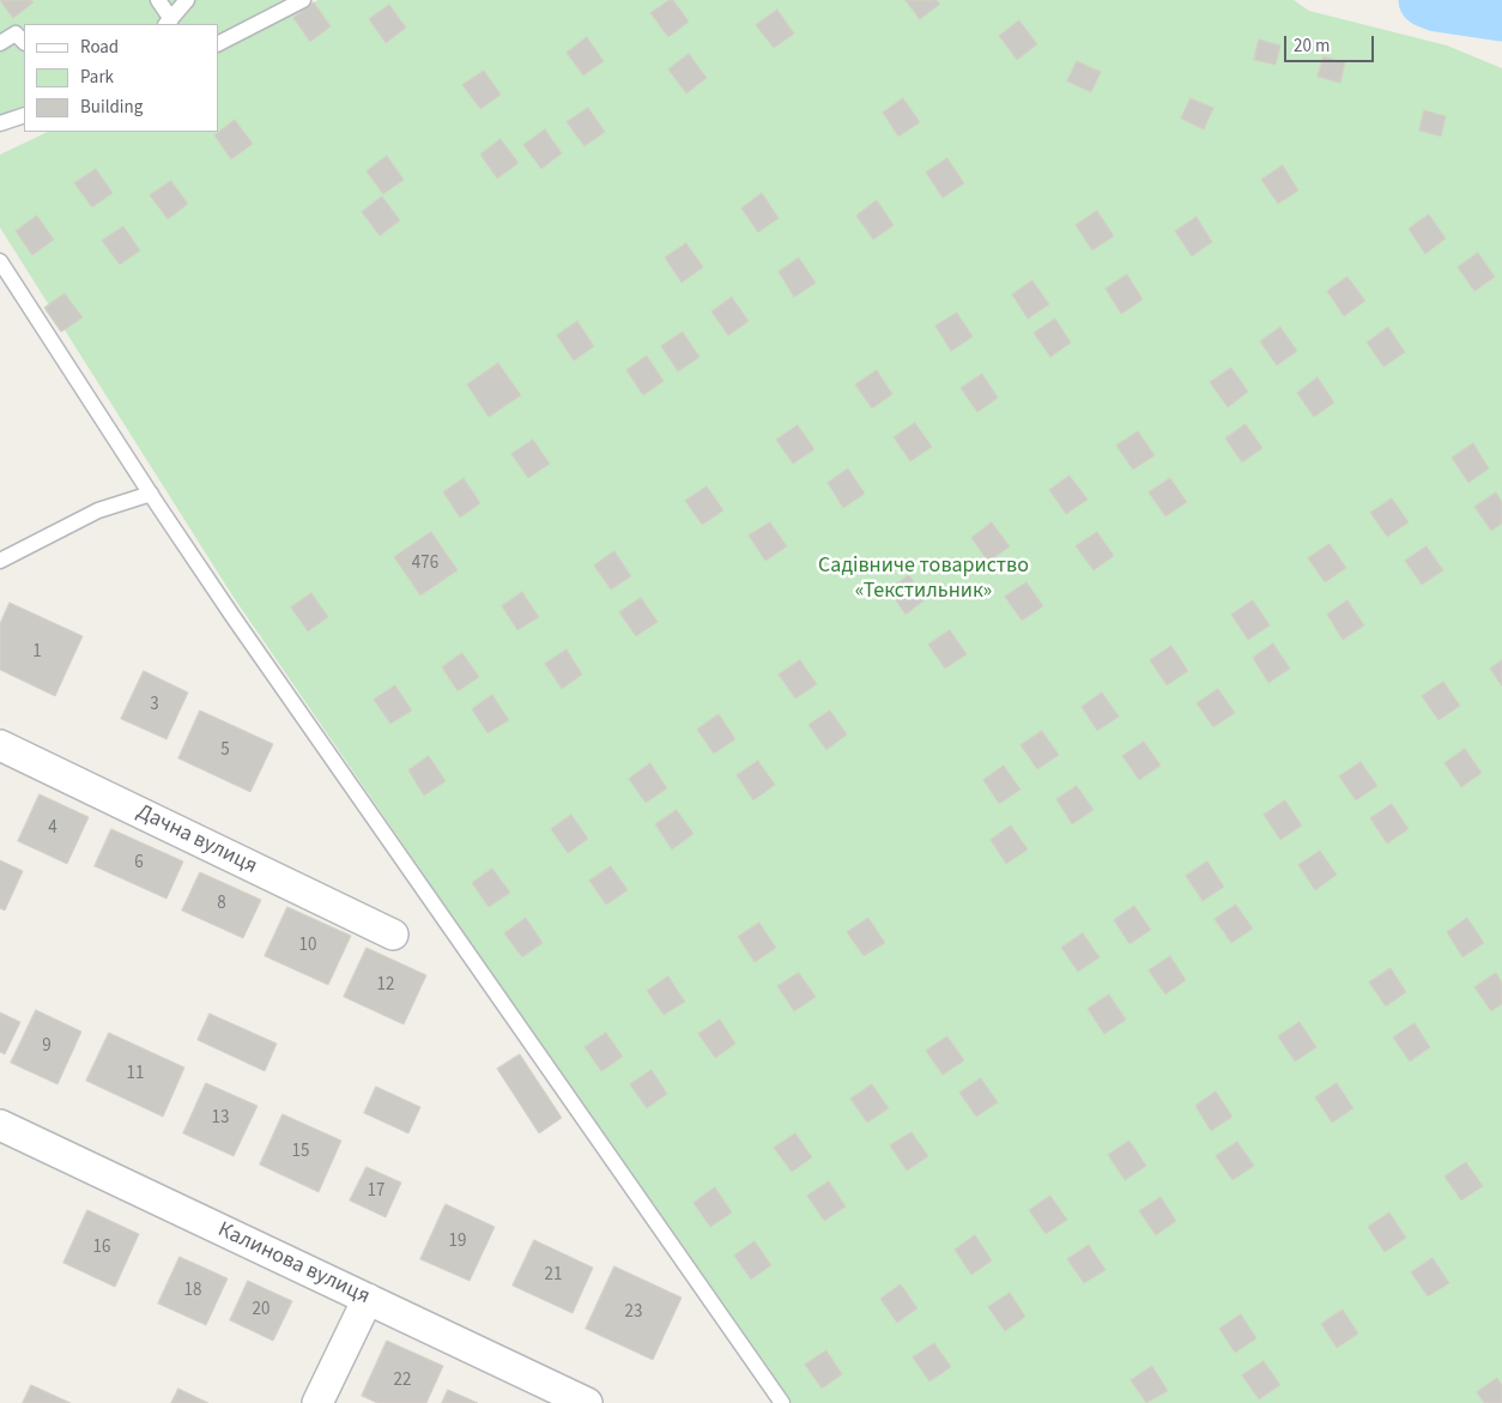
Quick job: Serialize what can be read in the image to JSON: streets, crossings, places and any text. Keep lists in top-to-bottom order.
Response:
{
  "streets": {
    "street": ["Дачна вулиця", "Калинова вулиця"]
  },
  "parks": ["Садівниче товариство «Текстильник»"],
  "house_numbers": [
    "476",
    "1",
    "3",
    "5",
    "4",
    "6",
    "8",
    "10",
    "12",
    "9",
    "11",
    "13",
    "15",
    "17",
    "19",
    "16",
    "21",
    "18",
    "20",
    "23",
    "22"
  ],
  "legend": ["Road", "Park", "Building"],
  "scale_bar": "20 m"
}
